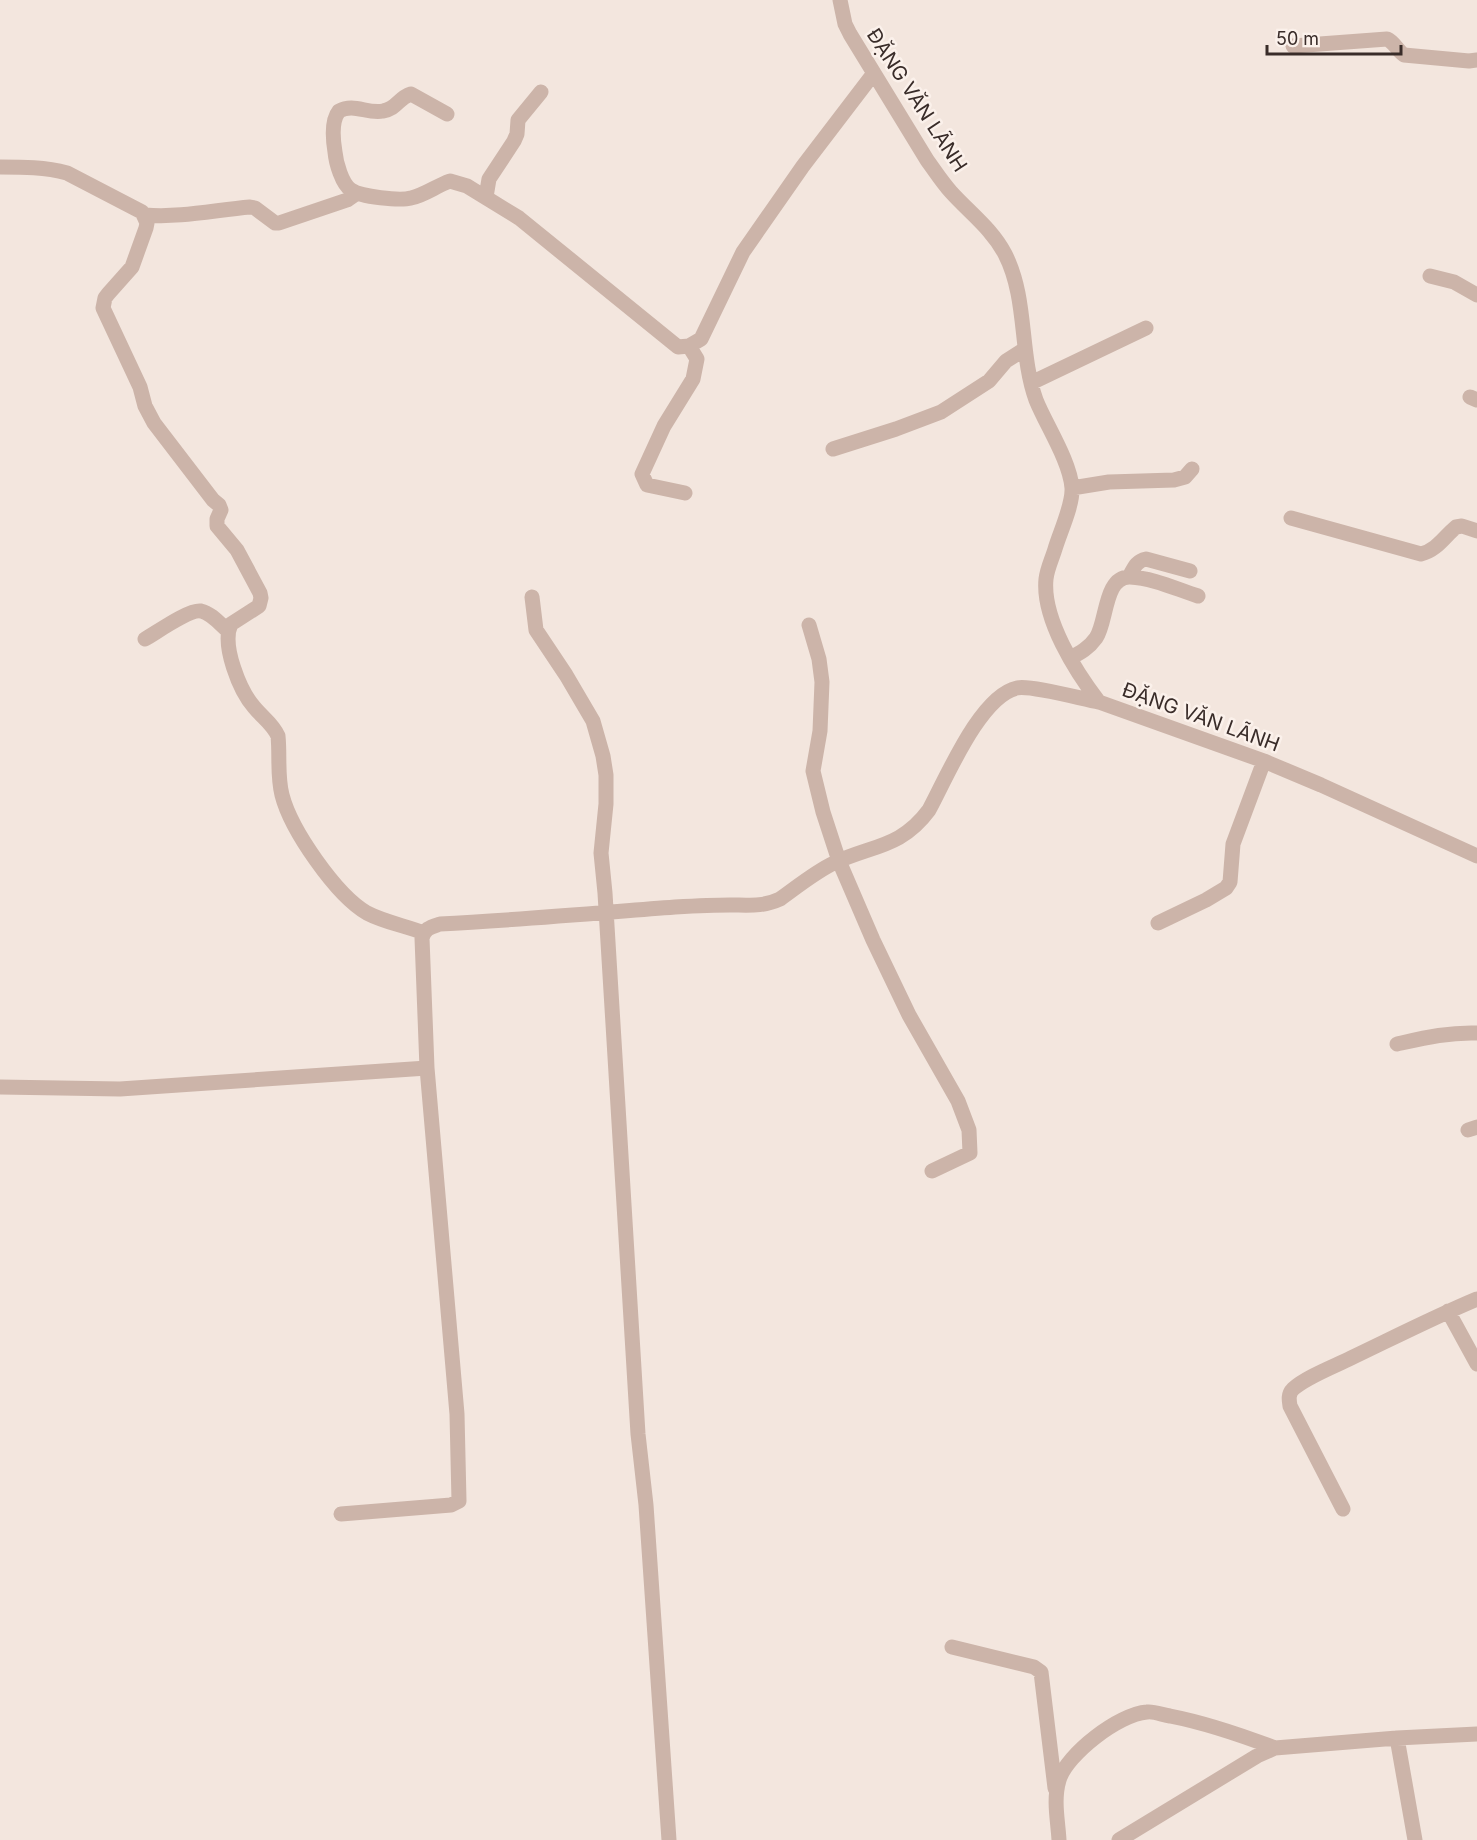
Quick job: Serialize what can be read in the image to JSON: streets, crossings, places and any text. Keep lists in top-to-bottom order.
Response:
{
  "streets": {
    "street": ["ĐẶNG VĂN LÃNH"]
  },
  "scale_bar": "50 m"
}
